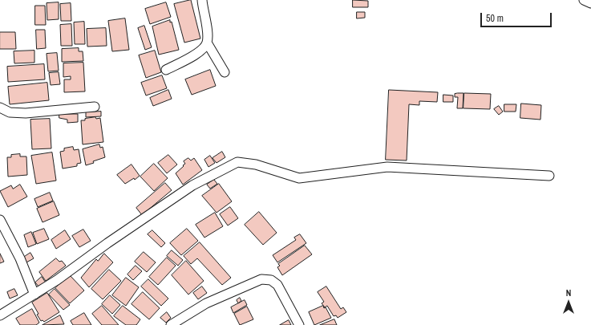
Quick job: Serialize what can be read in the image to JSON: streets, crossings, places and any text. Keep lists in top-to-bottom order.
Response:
{
  "scale_bar": "50 m",
  "north": "top"
}
